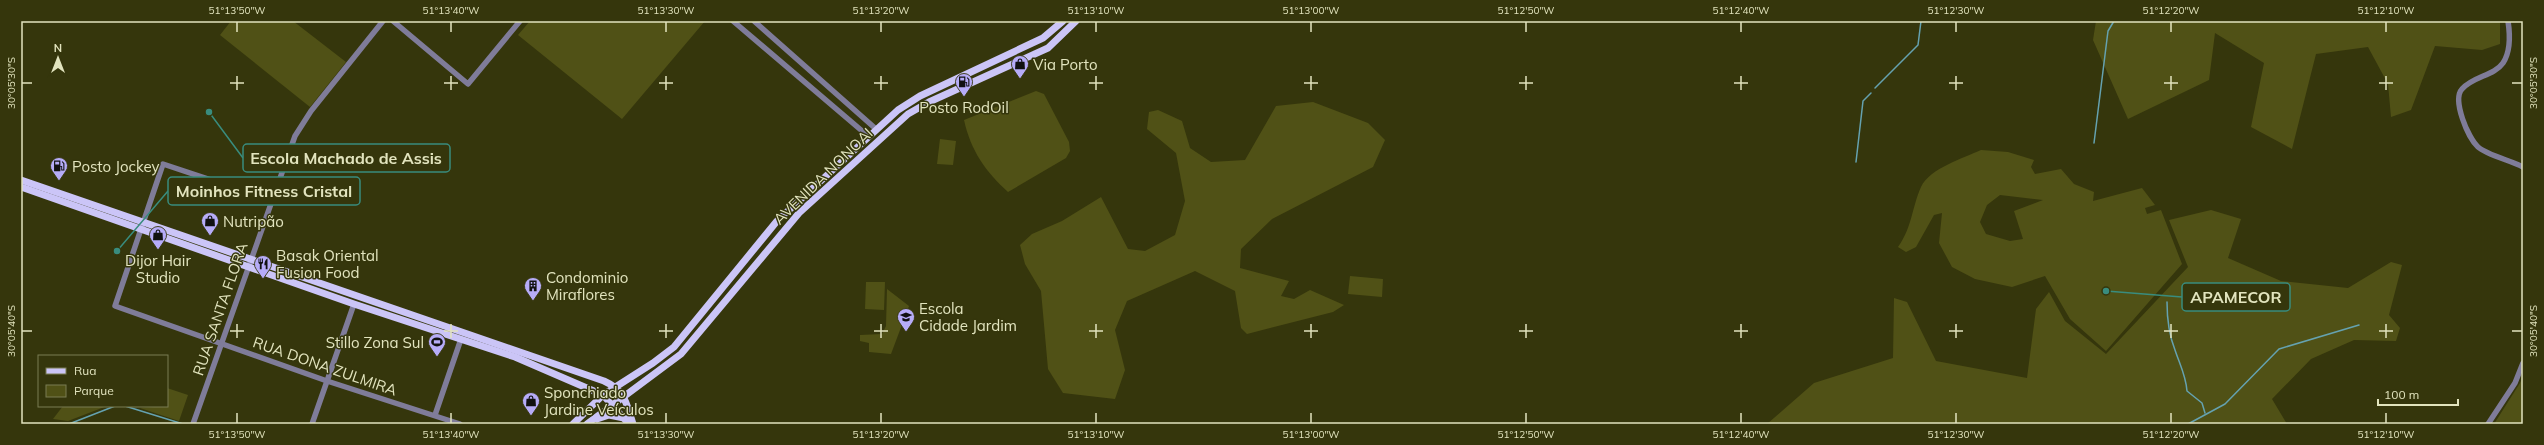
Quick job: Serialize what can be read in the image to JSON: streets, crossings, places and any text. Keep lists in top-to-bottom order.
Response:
{
  "streets": {
    "main road": ["AVENIDA NONOAI"],
    "street": ["RUA SANTA FLORA", "RUA DONA ZULMIRA"]
  },
  "crossings": [
    ["RUA SANTA FLORA", "RUA DONA ZULMIRA"]
  ],
  "places": {
    "shop": [
      "Via Porto",
      "Nutripão",
      "Dijor Hair Studio",
      "Sponchiado Jardine Veículos"
    ],
    "fuel station": ["Posto RodOil", "Posto Jockey"],
    "other": ["Escola Machado de Assis", "Moinhos Fitness Cristal", "APAMECOR"],
    "restaurant": ["Basak Oriental Fusion Food"],
    "building": ["Condominio Miraflores"],
    "school or university": ["Escola Cidade Jardim"],
    "sports": ["Stillo Zona Sul"]
  },
  "legend": ["Rua", "Parque"],
  "scale_bar": "100 m",
  "north": "top",
  "coordinates": [
    "51°13'50\"W",
    "51°13'40\"W",
    "51°13'30\"W",
    "51°13'20\"W",
    "51°13'10\"W",
    "51°13'00\"W",
    "51°12'50\"W",
    "51°12'40\"W",
    "51°12'30\"W",
    "51°12'20\"W",
    "51°12'10\"W",
    "30°05'30\"S",
    "30°05'40\"S"
  ]
}
